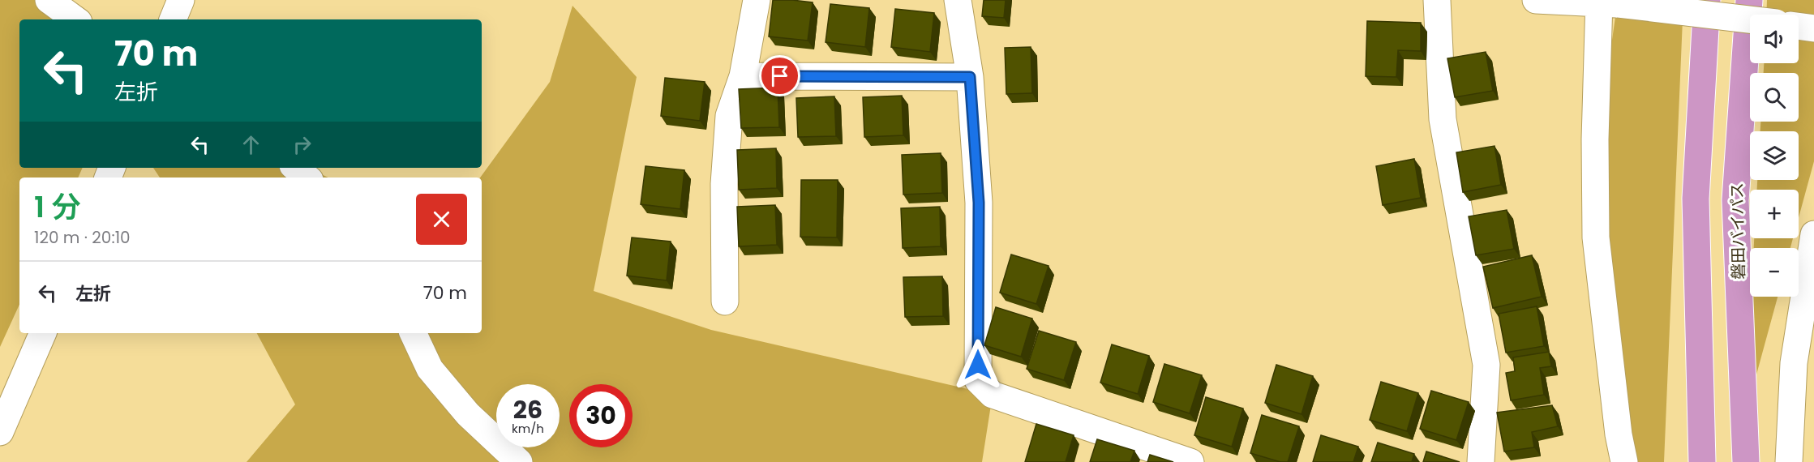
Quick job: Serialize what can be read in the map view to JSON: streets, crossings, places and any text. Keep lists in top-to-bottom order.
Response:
{
  "streets": {
    "highway": ["磐田バイパス"]
  },
  "page": {
    "map_buttons": ["+", "−"],
    "turn": ["70 m", "左折"],
    "heading": ["1 分", "120 m · 20:10"],
    "list": [
      {
        "name": "左折",
        "value": "70 m"
      }
    ],
    "speed": "26 km/h",
    "limit": "30"
  }
}
